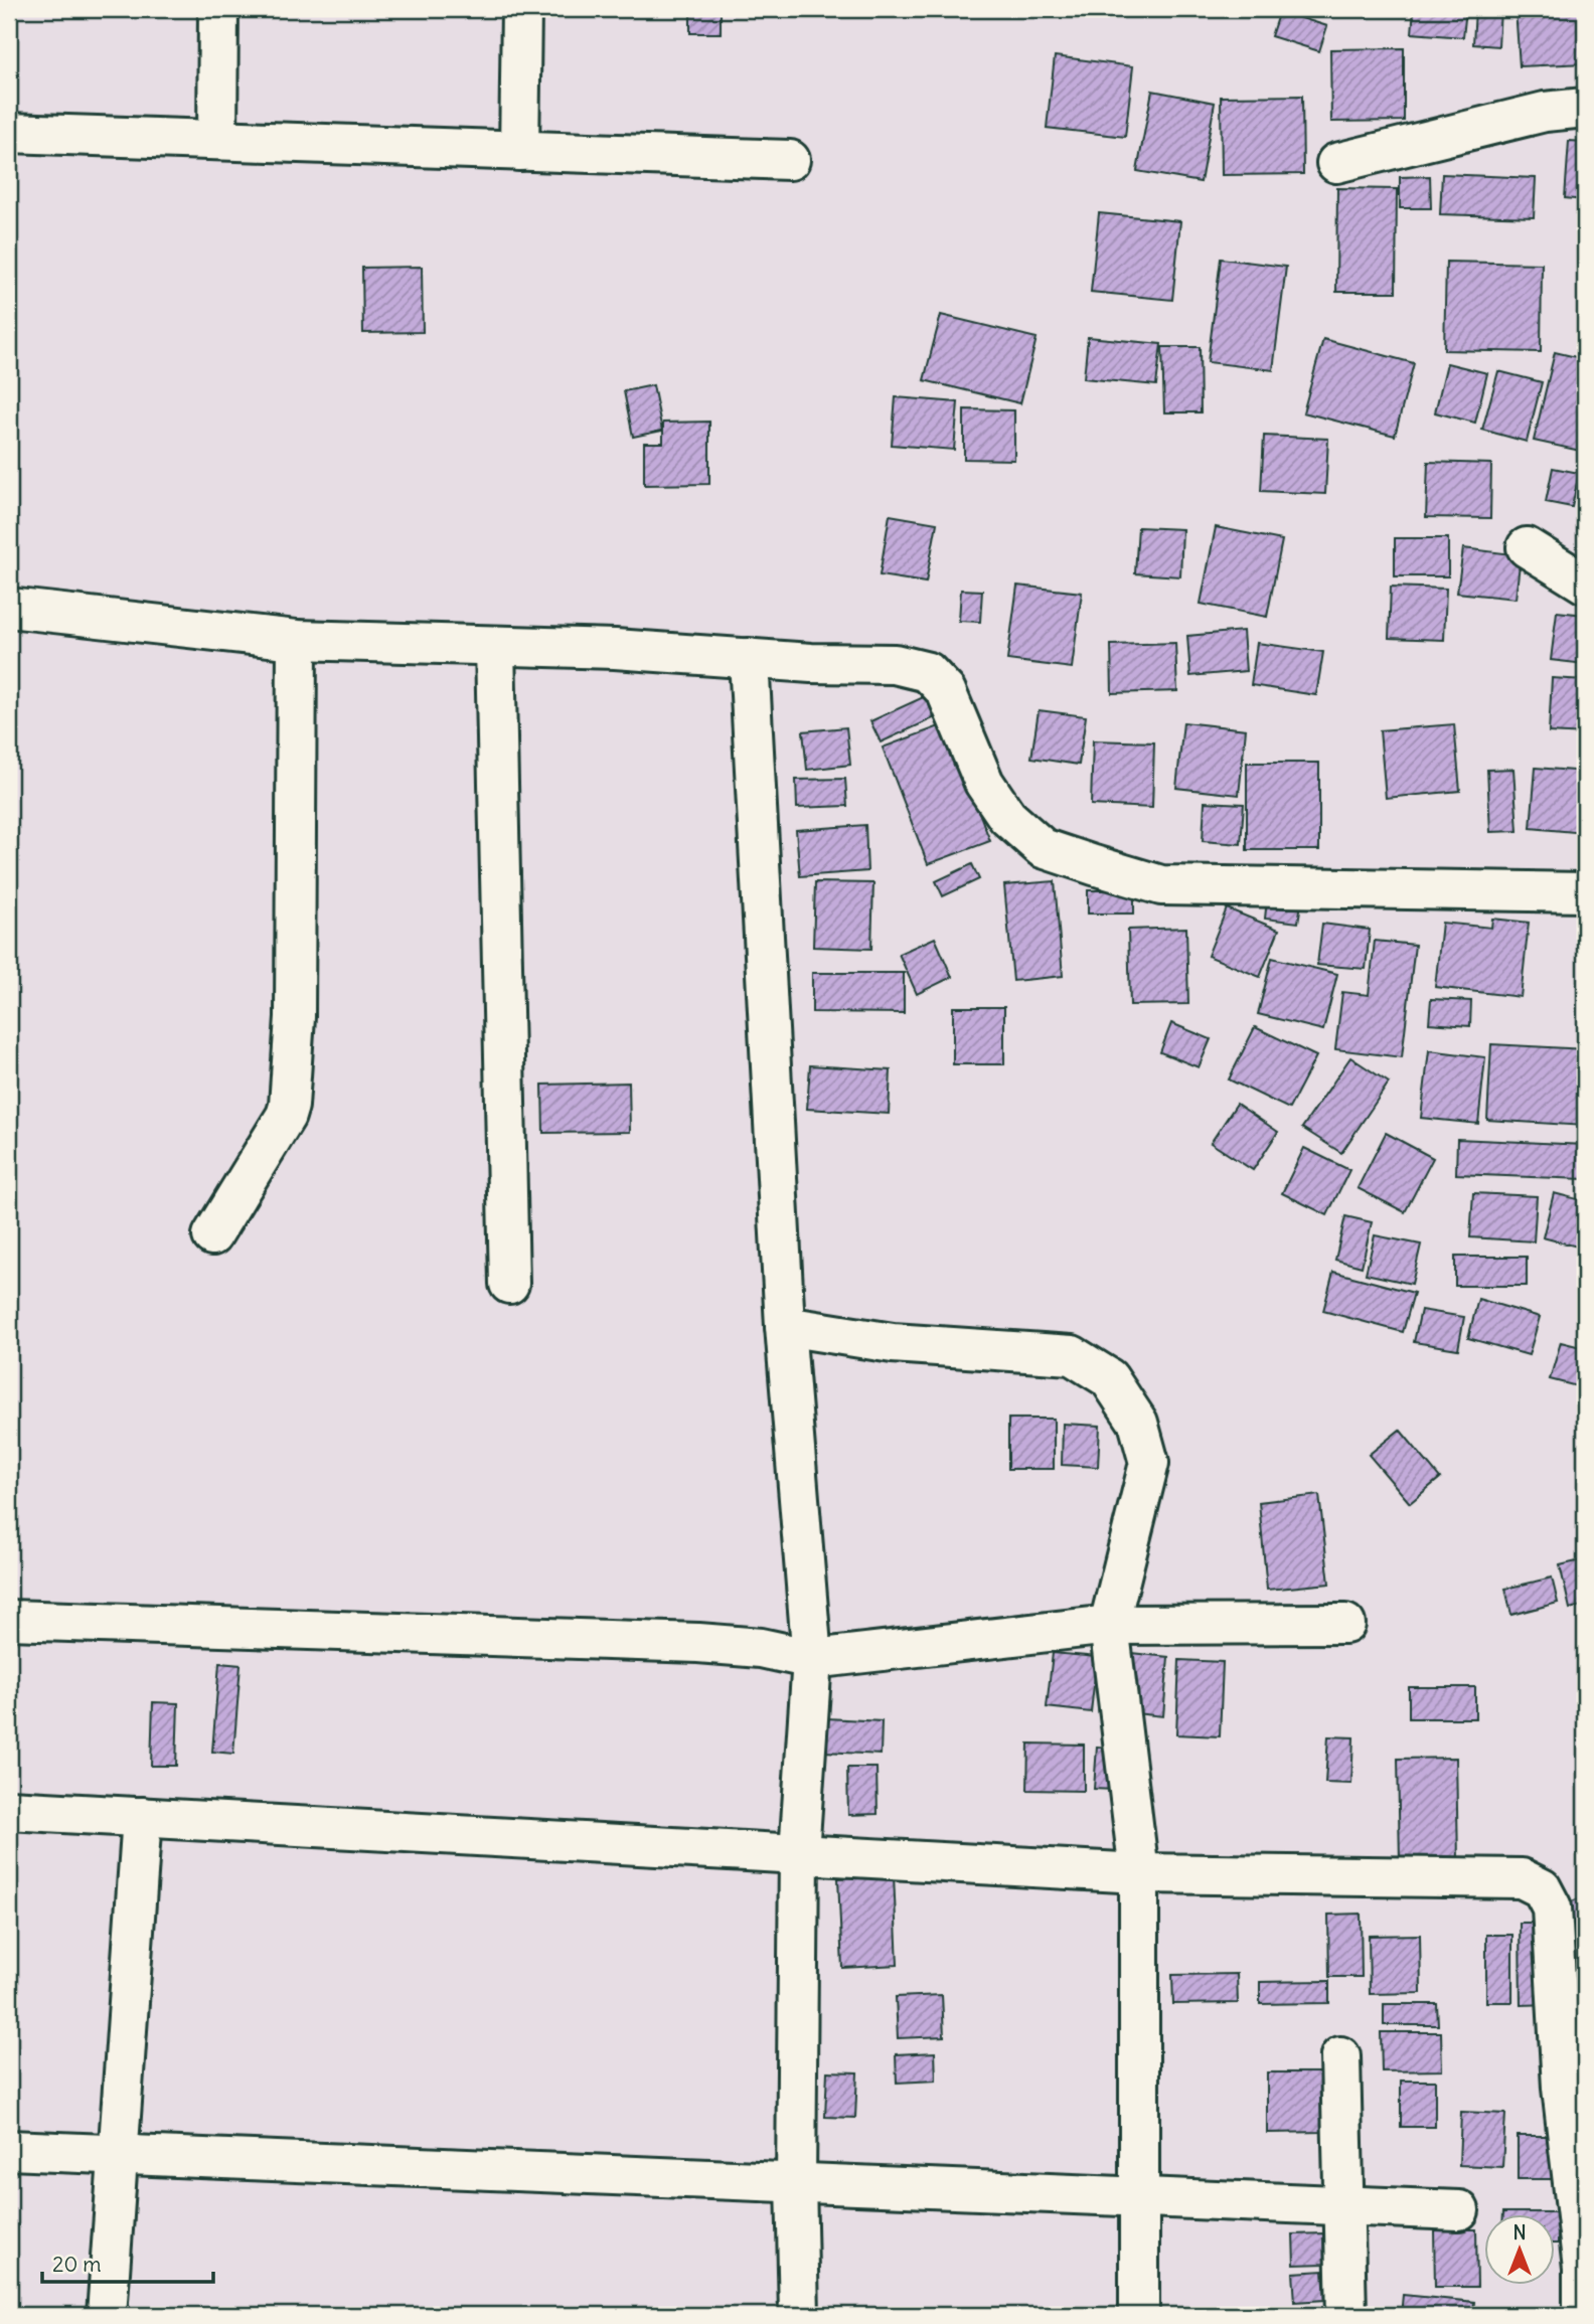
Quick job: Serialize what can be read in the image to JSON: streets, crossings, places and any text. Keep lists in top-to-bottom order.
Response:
{
  "scale_bar": "20 m",
  "north": "top"
}
